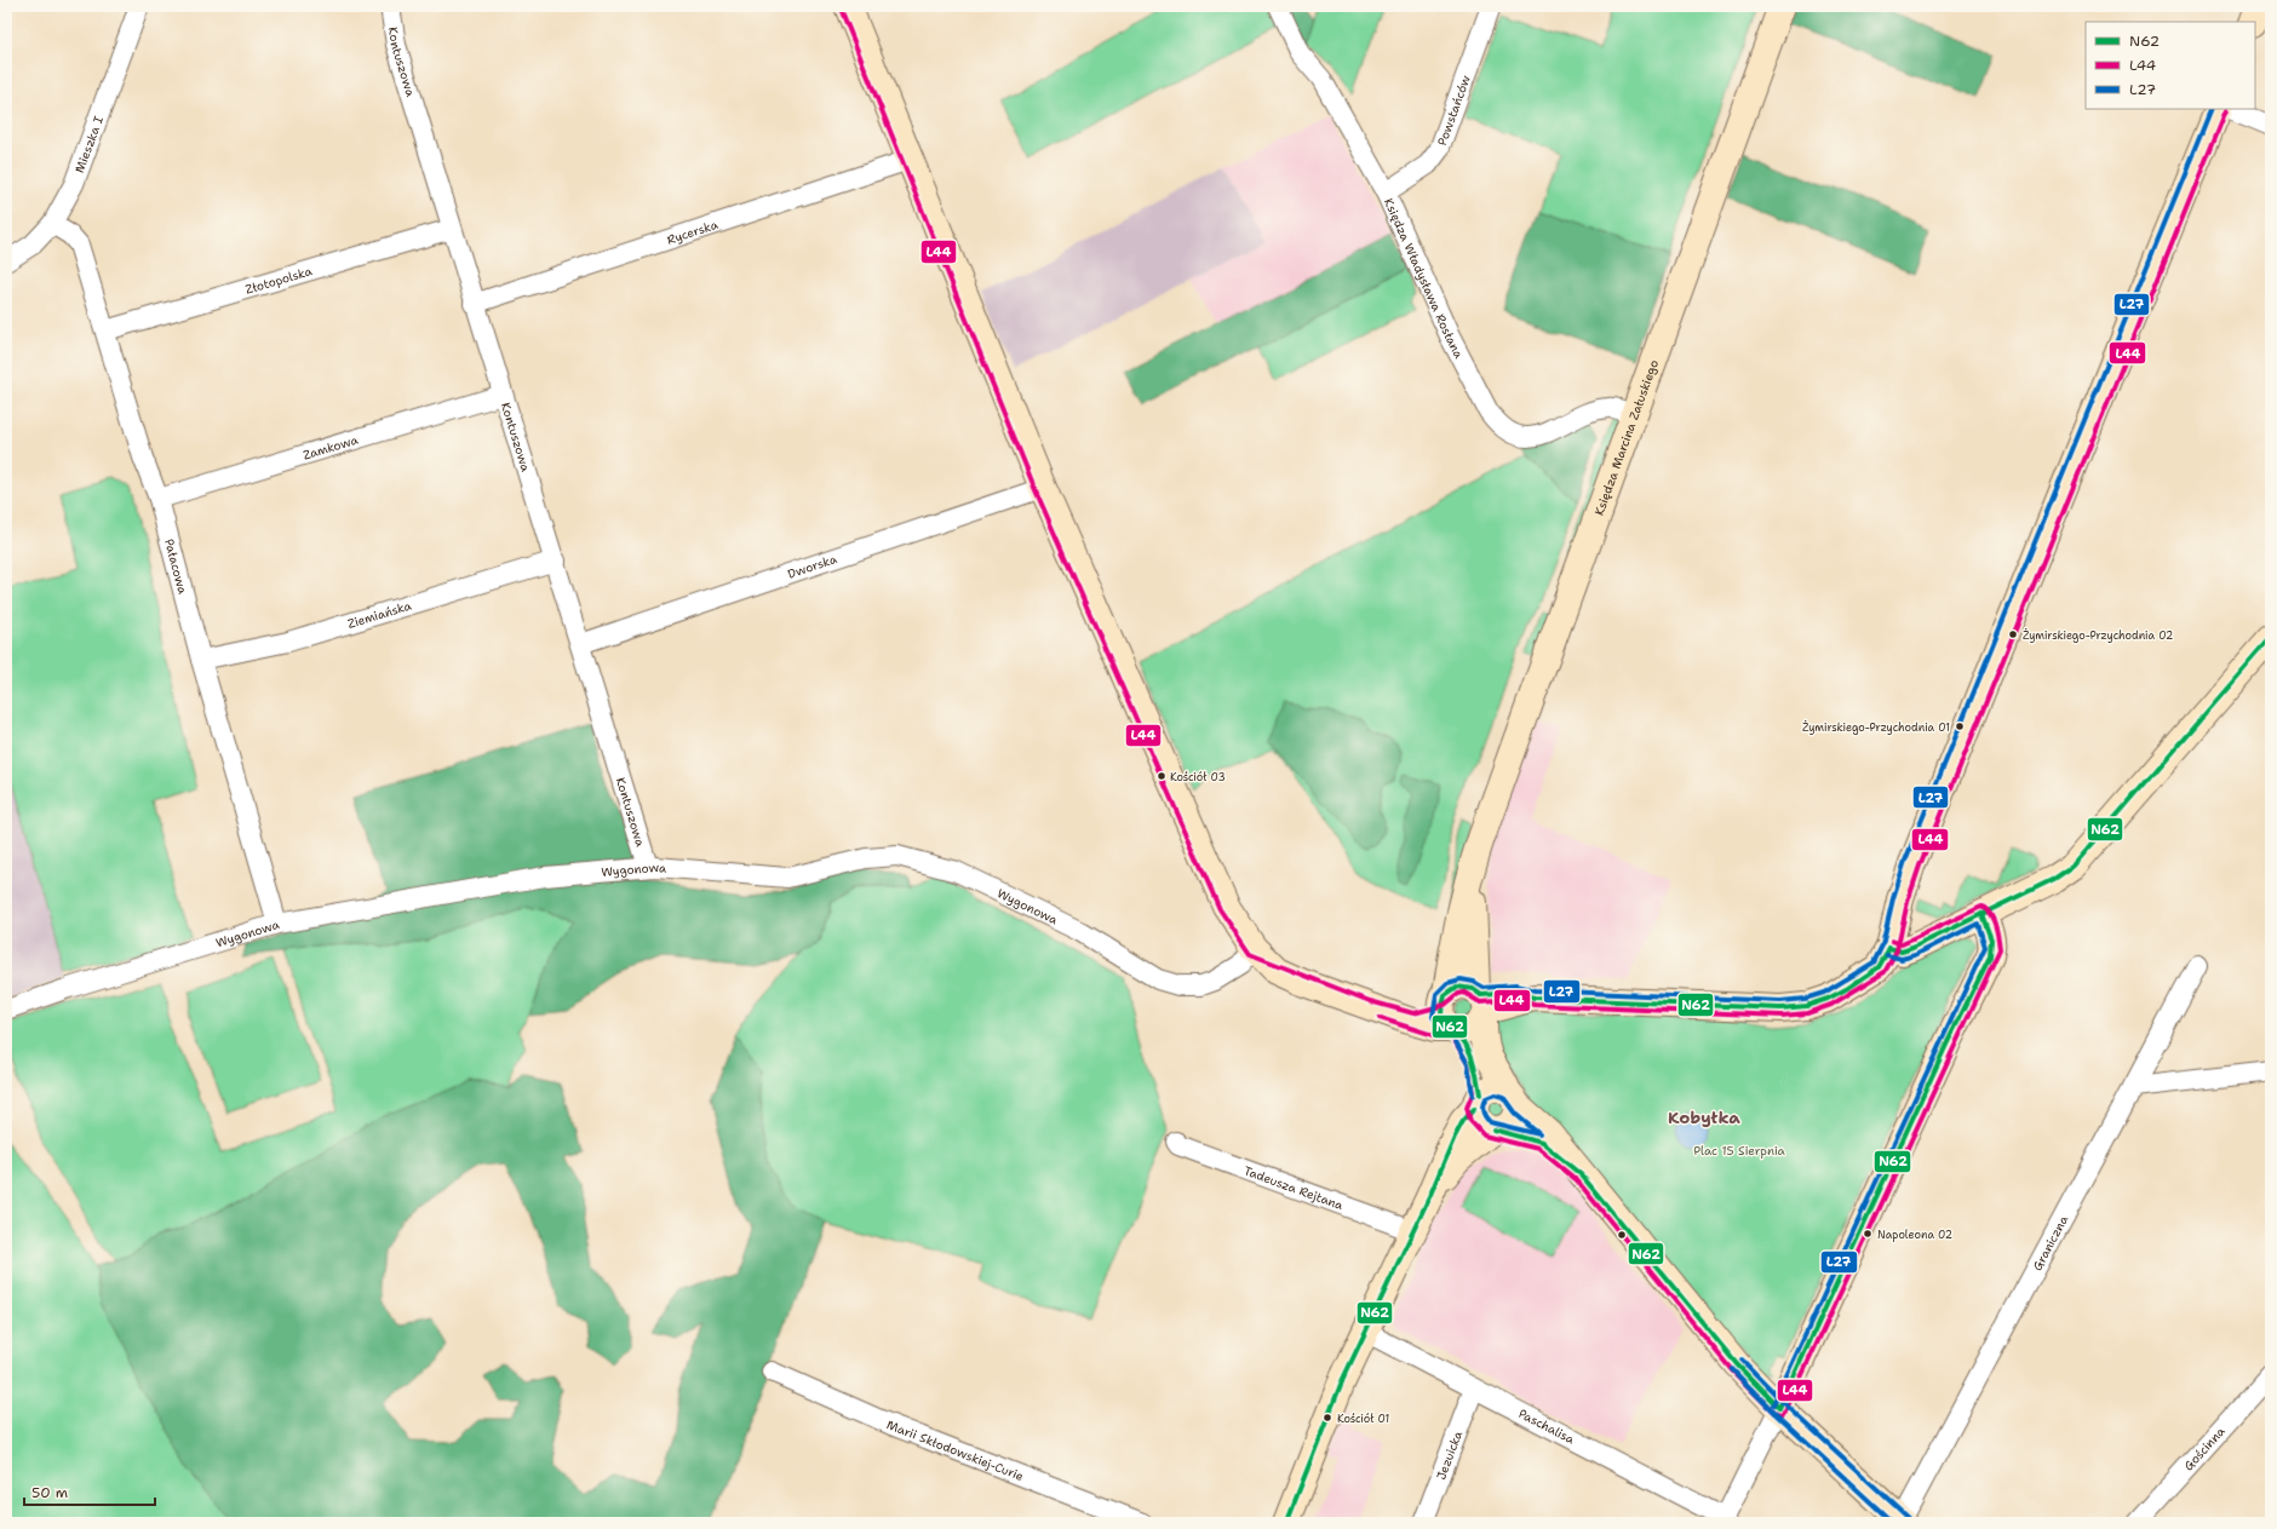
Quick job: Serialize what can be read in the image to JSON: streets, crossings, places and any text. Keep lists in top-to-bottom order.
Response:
{
  "streets": {
    "street": [
      "Kontuszowa",
      "Powstańców",
      "Mieszka I",
      "Rycerska",
      "Księdza Władysława Rosłana",
      "Złotopolska",
      "Księdza Marcina Załuskiego",
      "Zamkowa",
      "Dworska",
      "Pałacowa",
      "Ziemiańska",
      "Wygonowa",
      "Tadeusza Rejtana",
      "Graniczna",
      "Paschalisa",
      "Gościnna",
      "Marii Skłodowskiej-Curie",
      "Jezuicka"
    ]
  },
  "crossings": [
    ["Kontuszowa", "Rycerska"],
    ["Kontuszowa", "Złotopolska"],
    ["Kontuszowa", "Zamkowa"],
    ["Kontuszowa", "Dworska"],
    ["Kontuszowa", "Ziemiańska"],
    ["Kontuszowa", "Wygonowa"],
    ["Powstańców", "Księdza Władysława Rosłana"],
    ["Mieszka I", "Pałacowa"],
    ["Księdza Władysława Rosłana", "Księdza Marcina Załuskiego"],
    ["Złotopolska", "Pałacowa"],
    ["Zamkowa", "Pałacowa"],
    ["Pałacowa", "Ziemiańska"],
    ["Pałacowa", "Wygonowa"],
    ["Paschalisa", "Jezuicka"]
  ],
  "districts": ["Kobyłka"],
  "parks": ["Plac 15 Sierpnia"],
  "places": [
    "Żymirskiego-Przychodnia 02",
    "Żymirskiego-Przychodnia 01",
    "Kościół 03",
    "Napoleona 02",
    "Kościół 01"
  ],
  "lines": ["transit line L44", "transit line L27", "transit line N62"],
  "legend": ["N62", "L44", "L27"],
  "scale_bar": "50 m"
}
